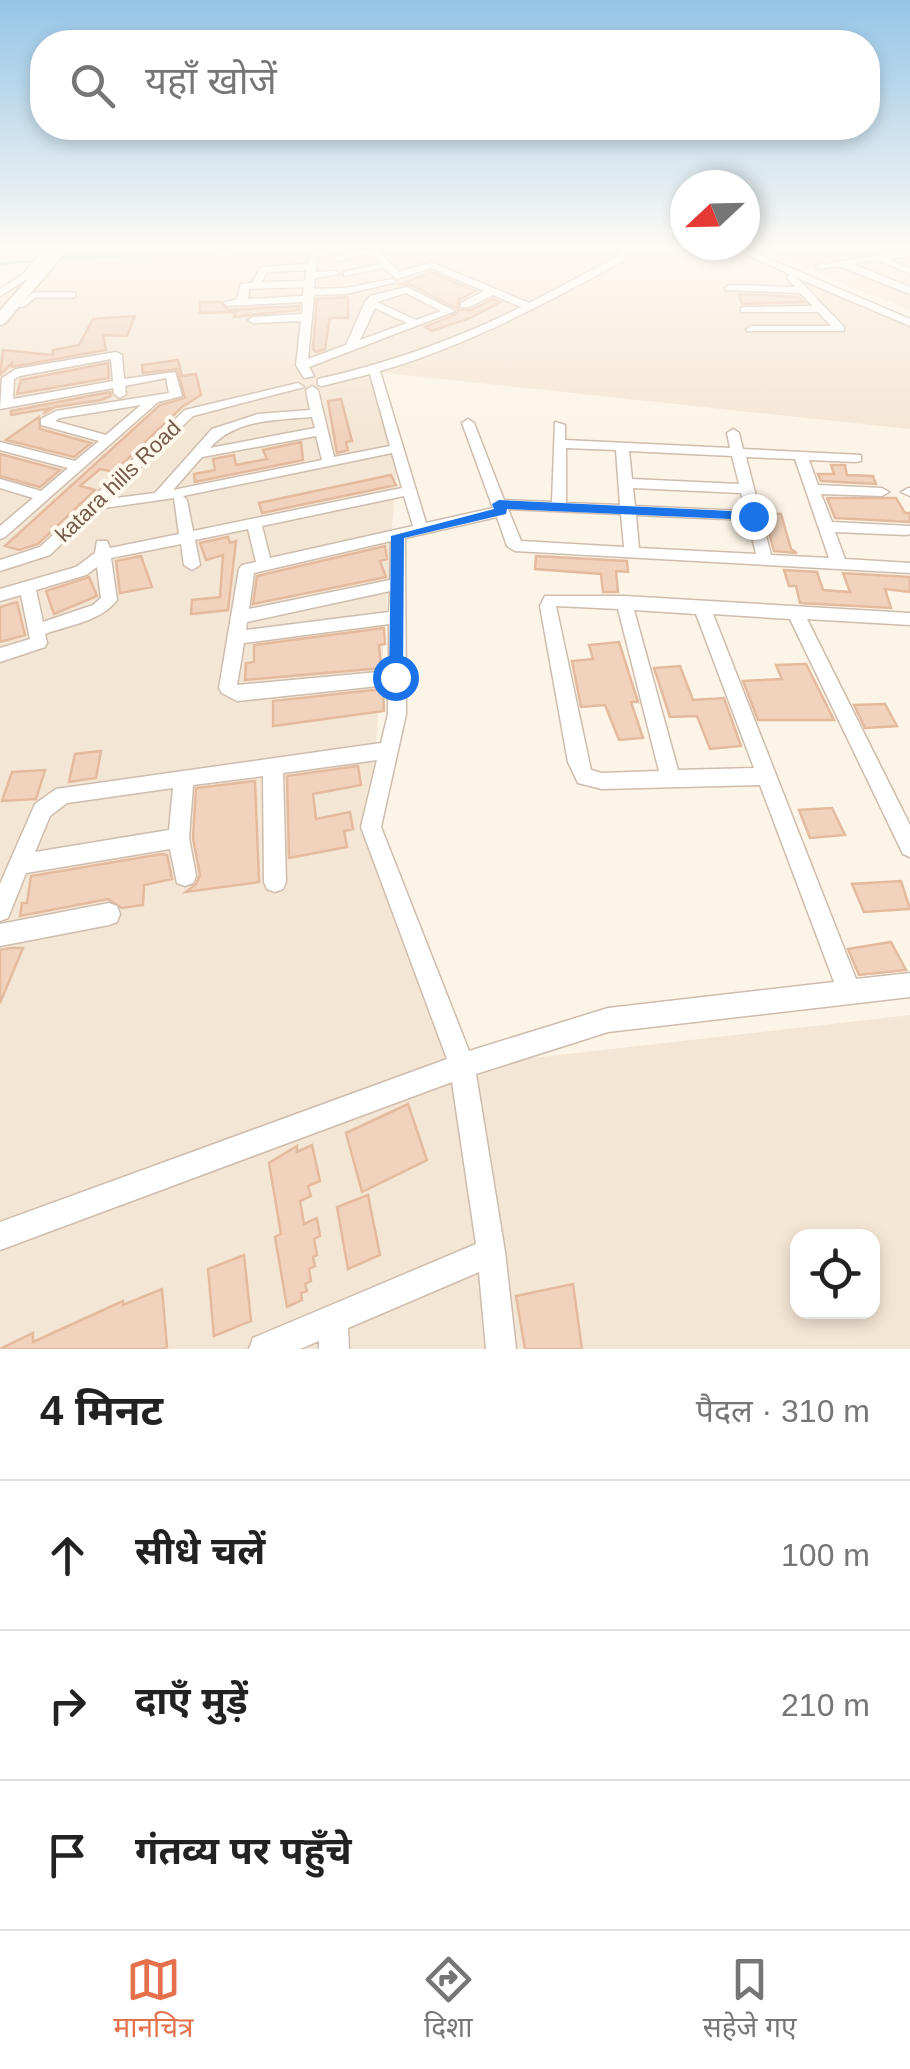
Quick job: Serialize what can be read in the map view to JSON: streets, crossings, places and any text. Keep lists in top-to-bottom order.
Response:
{
  "streets": {
    "street": ["katara hills Road"]
  },
  "north": "left",
  "page": {
    "search": "यहाँ खोजें",
    "heading": ["4 मिनट", "पैदल · 310 m"],
    "list": [
      ["सीधे चलें", "100 m"],
      ["दाएँ मुड़ें", "210 m"],
      "गंतव्य पर पहुँचे"
    ],
    "nav": ["मानचित्र", "दिशा", "सहेजे गए"]
  }
}
